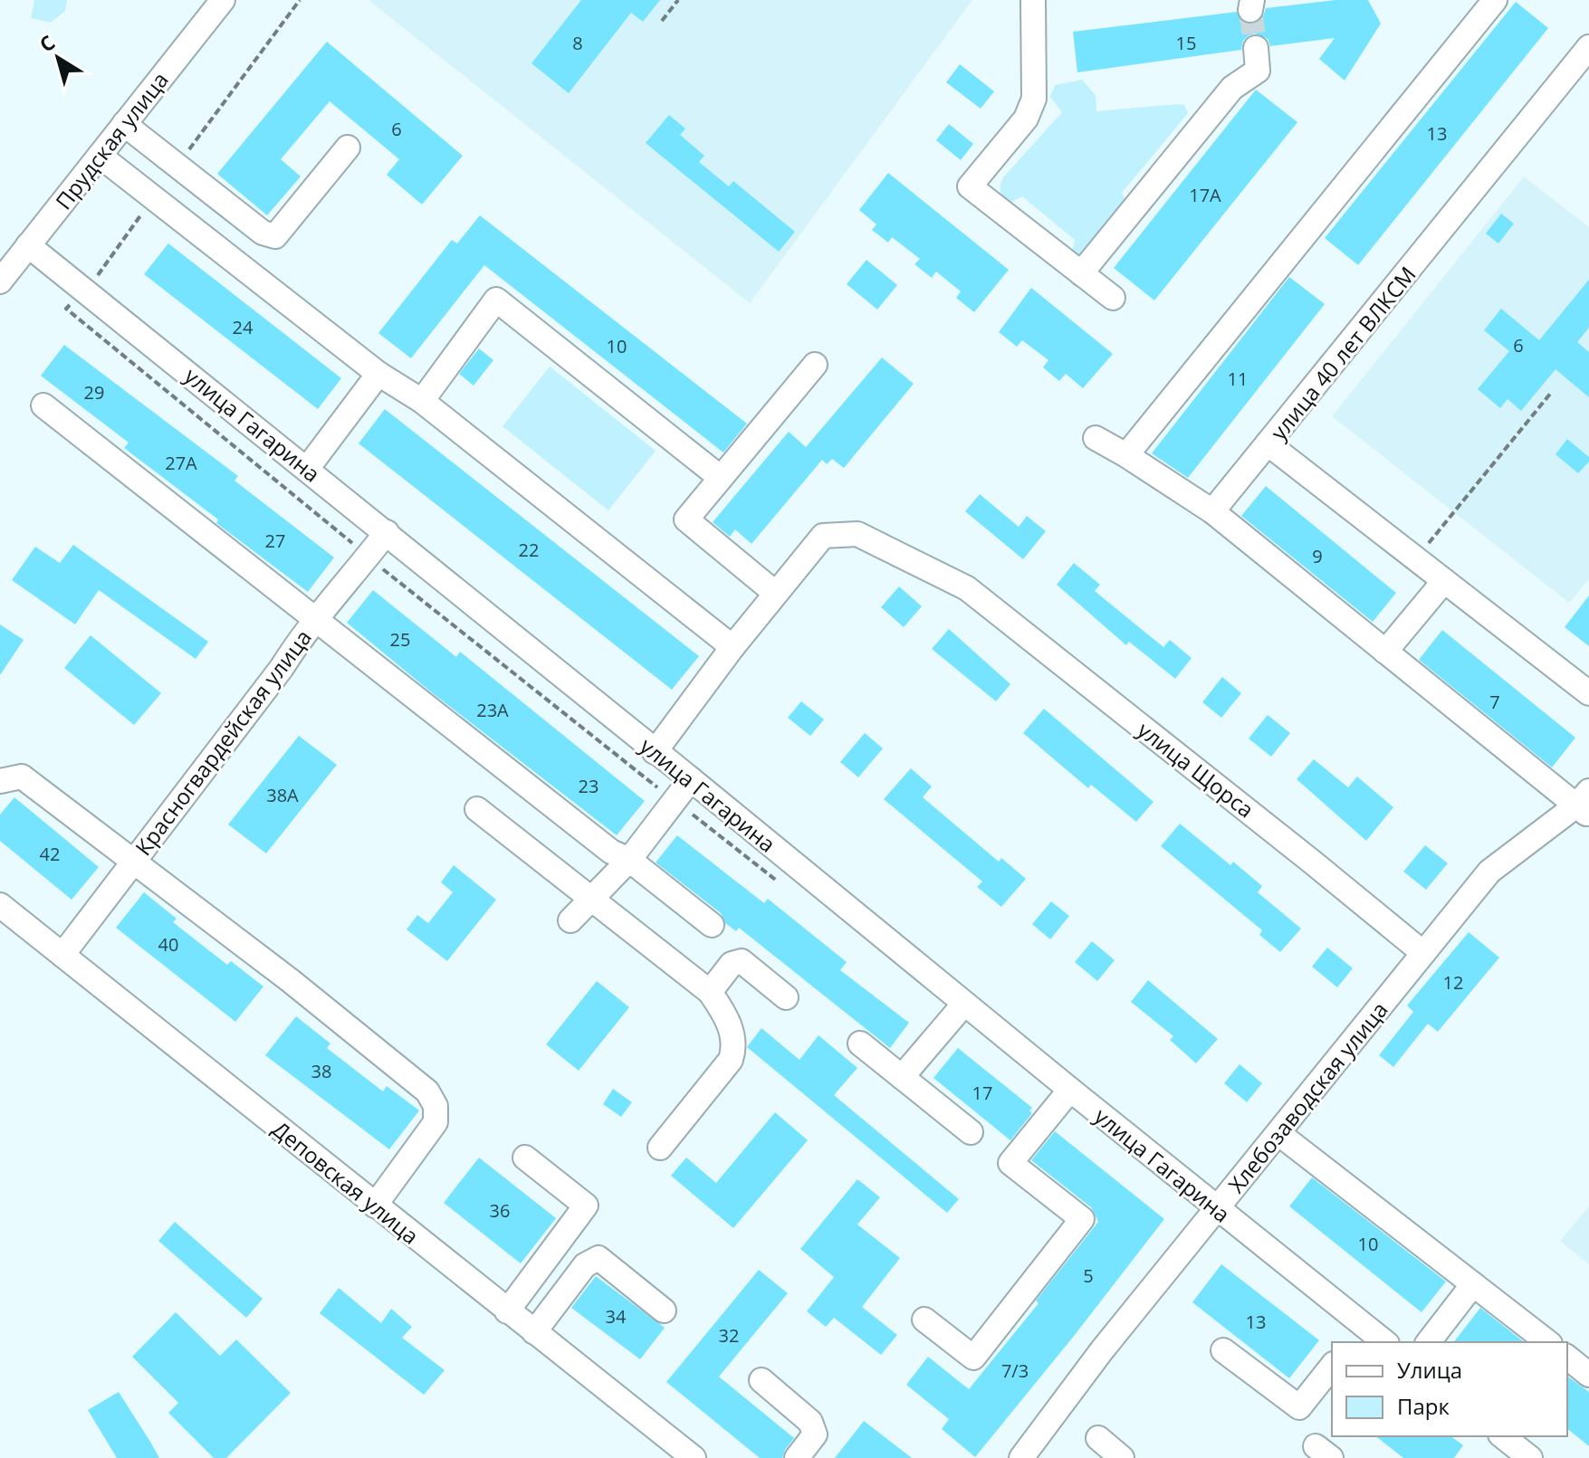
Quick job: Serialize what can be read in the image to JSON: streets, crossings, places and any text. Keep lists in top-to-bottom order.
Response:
{
  "streets": {
    "street": [
      "Прудская улица",
      "улица 40 лет ВЛКСМ",
      "улица Гагарина",
      "Красногвардейская улица",
      "улица Щорса",
      "Хлебозаводская улица",
      "Деповская улица"
    ]
  },
  "crossings": [
    ["Прудская улица", "улица Гагарина"],
    ["улица Гагарина", "Красногвардейская улица"],
    ["улица Гагарина", "улица Щорса"],
    ["улица Гагарина", "Хлебозаводская улица"],
    ["Красногвардейская улица", "Деповская улица"],
    ["улица Щорса", "Хлебозаводская улица"]
  ],
  "house_numbers": [
    "8",
    "15",
    "6",
    "13",
    "17А",
    "24",
    "6",
    "10",
    "11",
    "29",
    "27А",
    "27",
    "22",
    "9",
    "25",
    "7",
    "23А",
    "23",
    "38А",
    "42",
    "40",
    "12",
    "38",
    "17",
    "36",
    "10",
    "5",
    "34",
    "13",
    "32",
    "7/3"
  ],
  "legend": ["Улица", "Парк"],
  "north": "top left"
}
